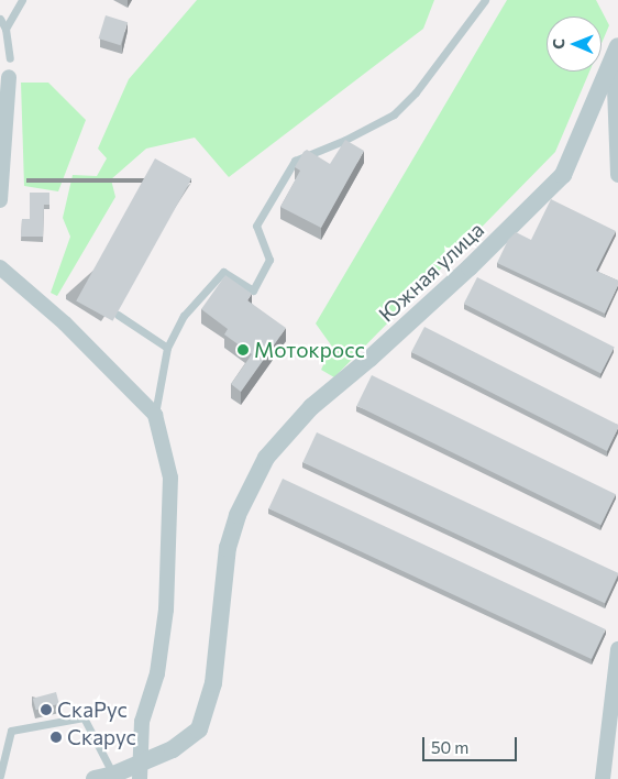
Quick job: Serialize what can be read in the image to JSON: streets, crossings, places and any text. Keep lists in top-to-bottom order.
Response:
{
  "streets": {
    "street": ["Южная улица"]
  },
  "places": ["Мотокросс", "СкаРус", "Скарус"],
  "scale_bar": "50 m",
  "north": "left"
}
